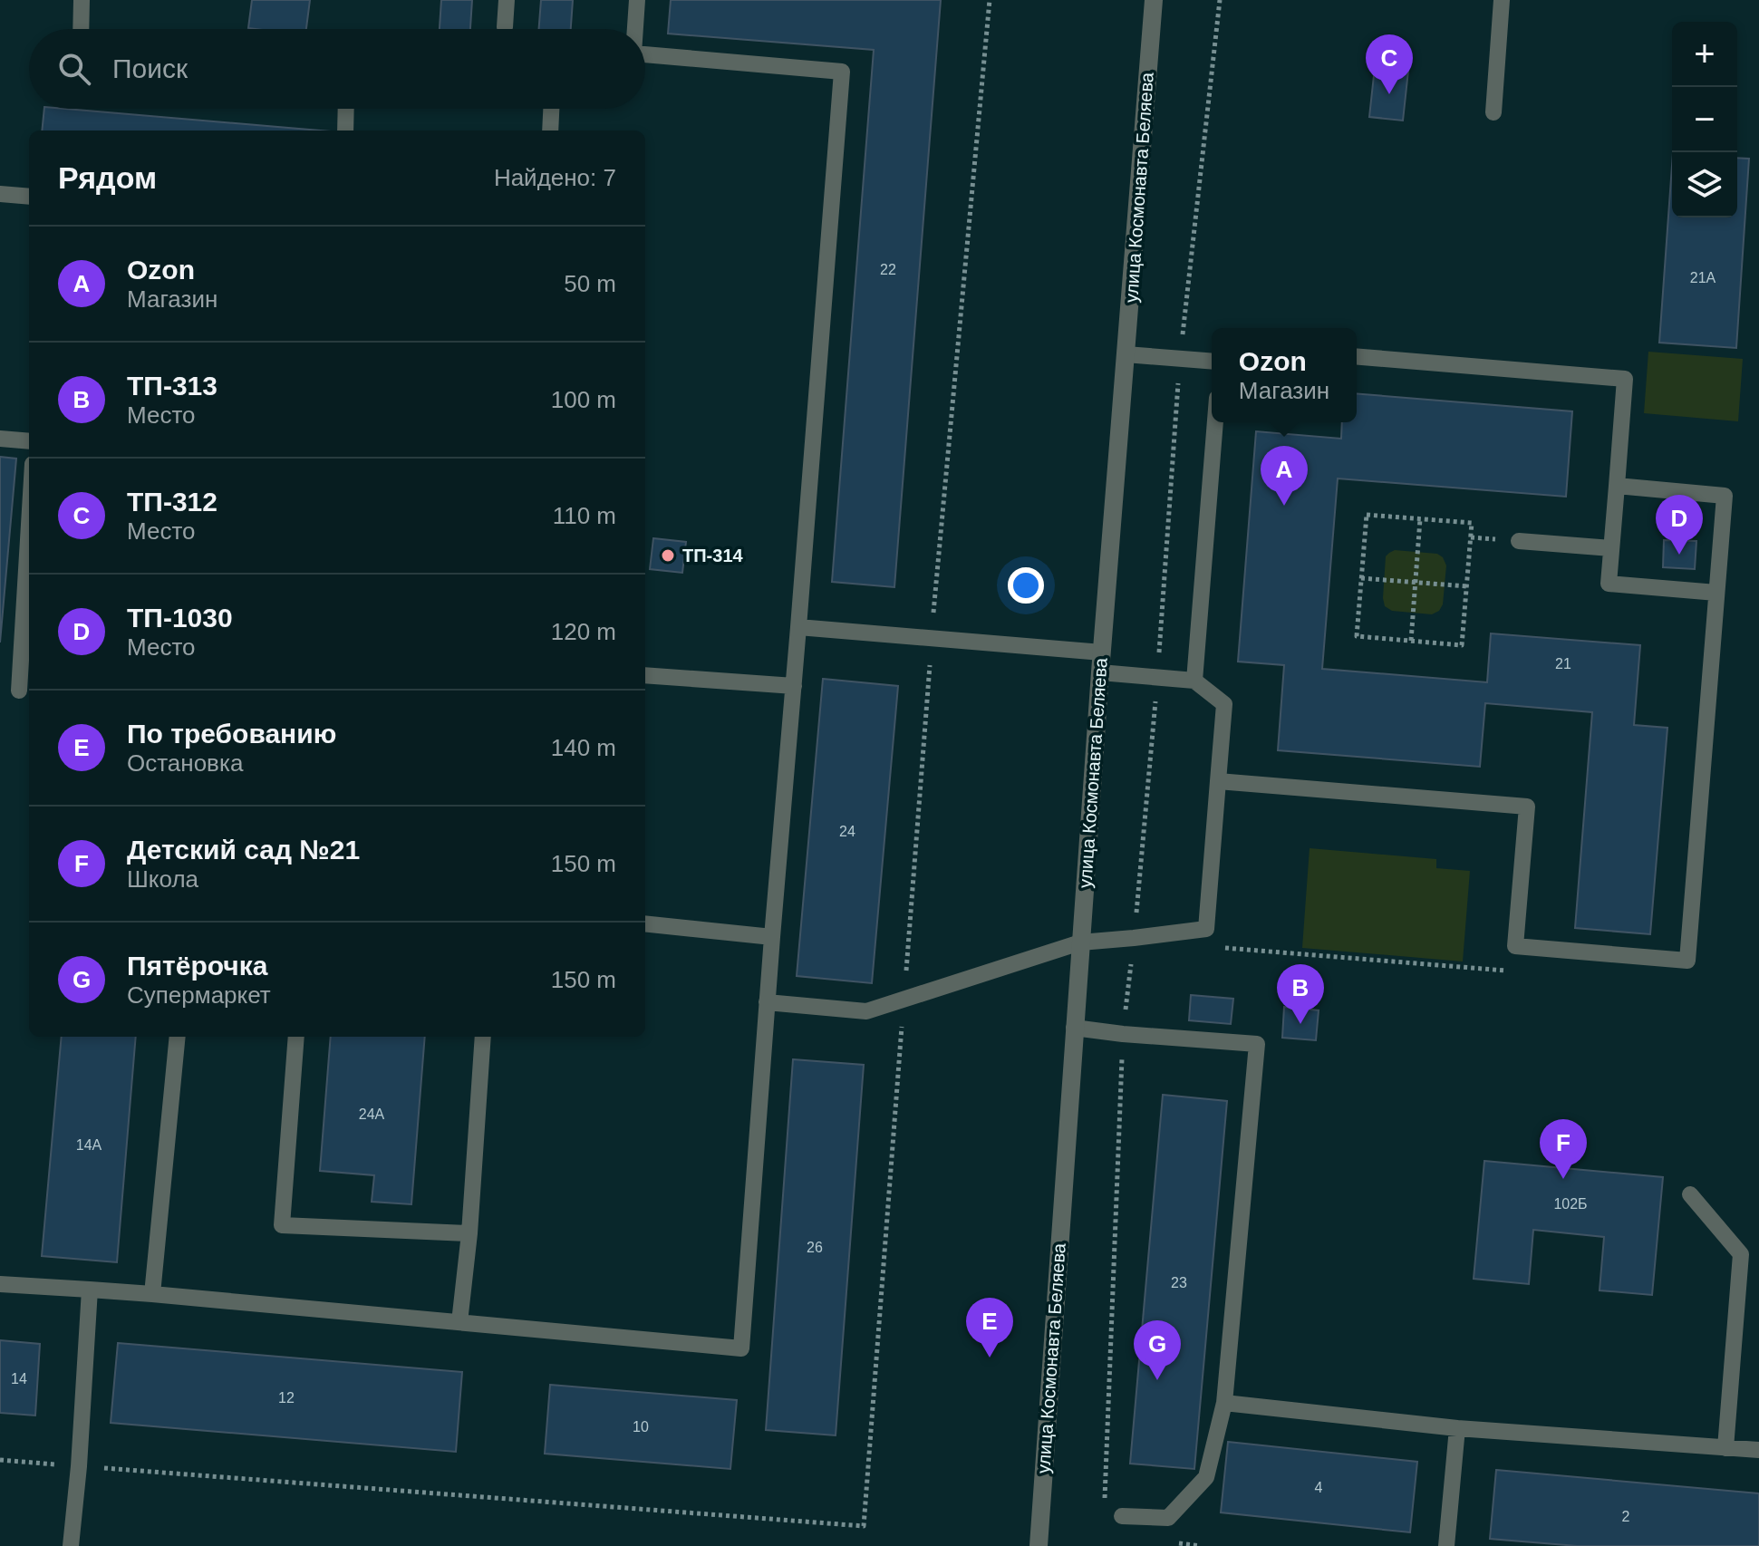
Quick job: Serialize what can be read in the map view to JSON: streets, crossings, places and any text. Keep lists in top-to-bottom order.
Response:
{
  "streets": {
    "street": ["улица Космонавта Беляева"]
  },
  "places": ["ТП-314"],
  "house_numbers": [
    "22",
    "21А",
    "21",
    "24",
    "24А",
    "14А",
    "102Б",
    "26",
    "23",
    "14",
    "12",
    "10",
    "4",
    "2"
  ],
  "page": {
    "map_buttons": ["+", "−"],
    "search": "Поиск",
    "pins": [
      "C",
      "A",
      "D",
      "B",
      "F",
      "E",
      "G"
    ],
    "heading": ["Рядом", "Найдено: 7"],
    "list": [
      {
        "mark": "A",
        "name": "Ozon",
        "note": "Магазин",
        "value": "50 m"
      },
      {
        "mark": "B",
        "name": "ТП-313",
        "note": "Место",
        "value": "100 m"
      },
      {
        "mark": "C",
        "name": "ТП-312",
        "note": "Место",
        "value": "110 m"
      },
      {
        "mark": "D",
        "name": "ТП-1030",
        "note": "Место",
        "value": "120 m"
      },
      {
        "mark": "E",
        "name": "По требованию",
        "note": "Остановка",
        "value": "140 m"
      },
      {
        "mark": "F",
        "name": "Детский сад №21",
        "note": "Школа",
        "value": "150 m"
      },
      {
        "mark": "G",
        "name": "Пятёрочка",
        "note": "Супермаркет",
        "value": "150 m"
      }
    ],
    "popup": ["Ozon", "Магазин"]
  }
}
